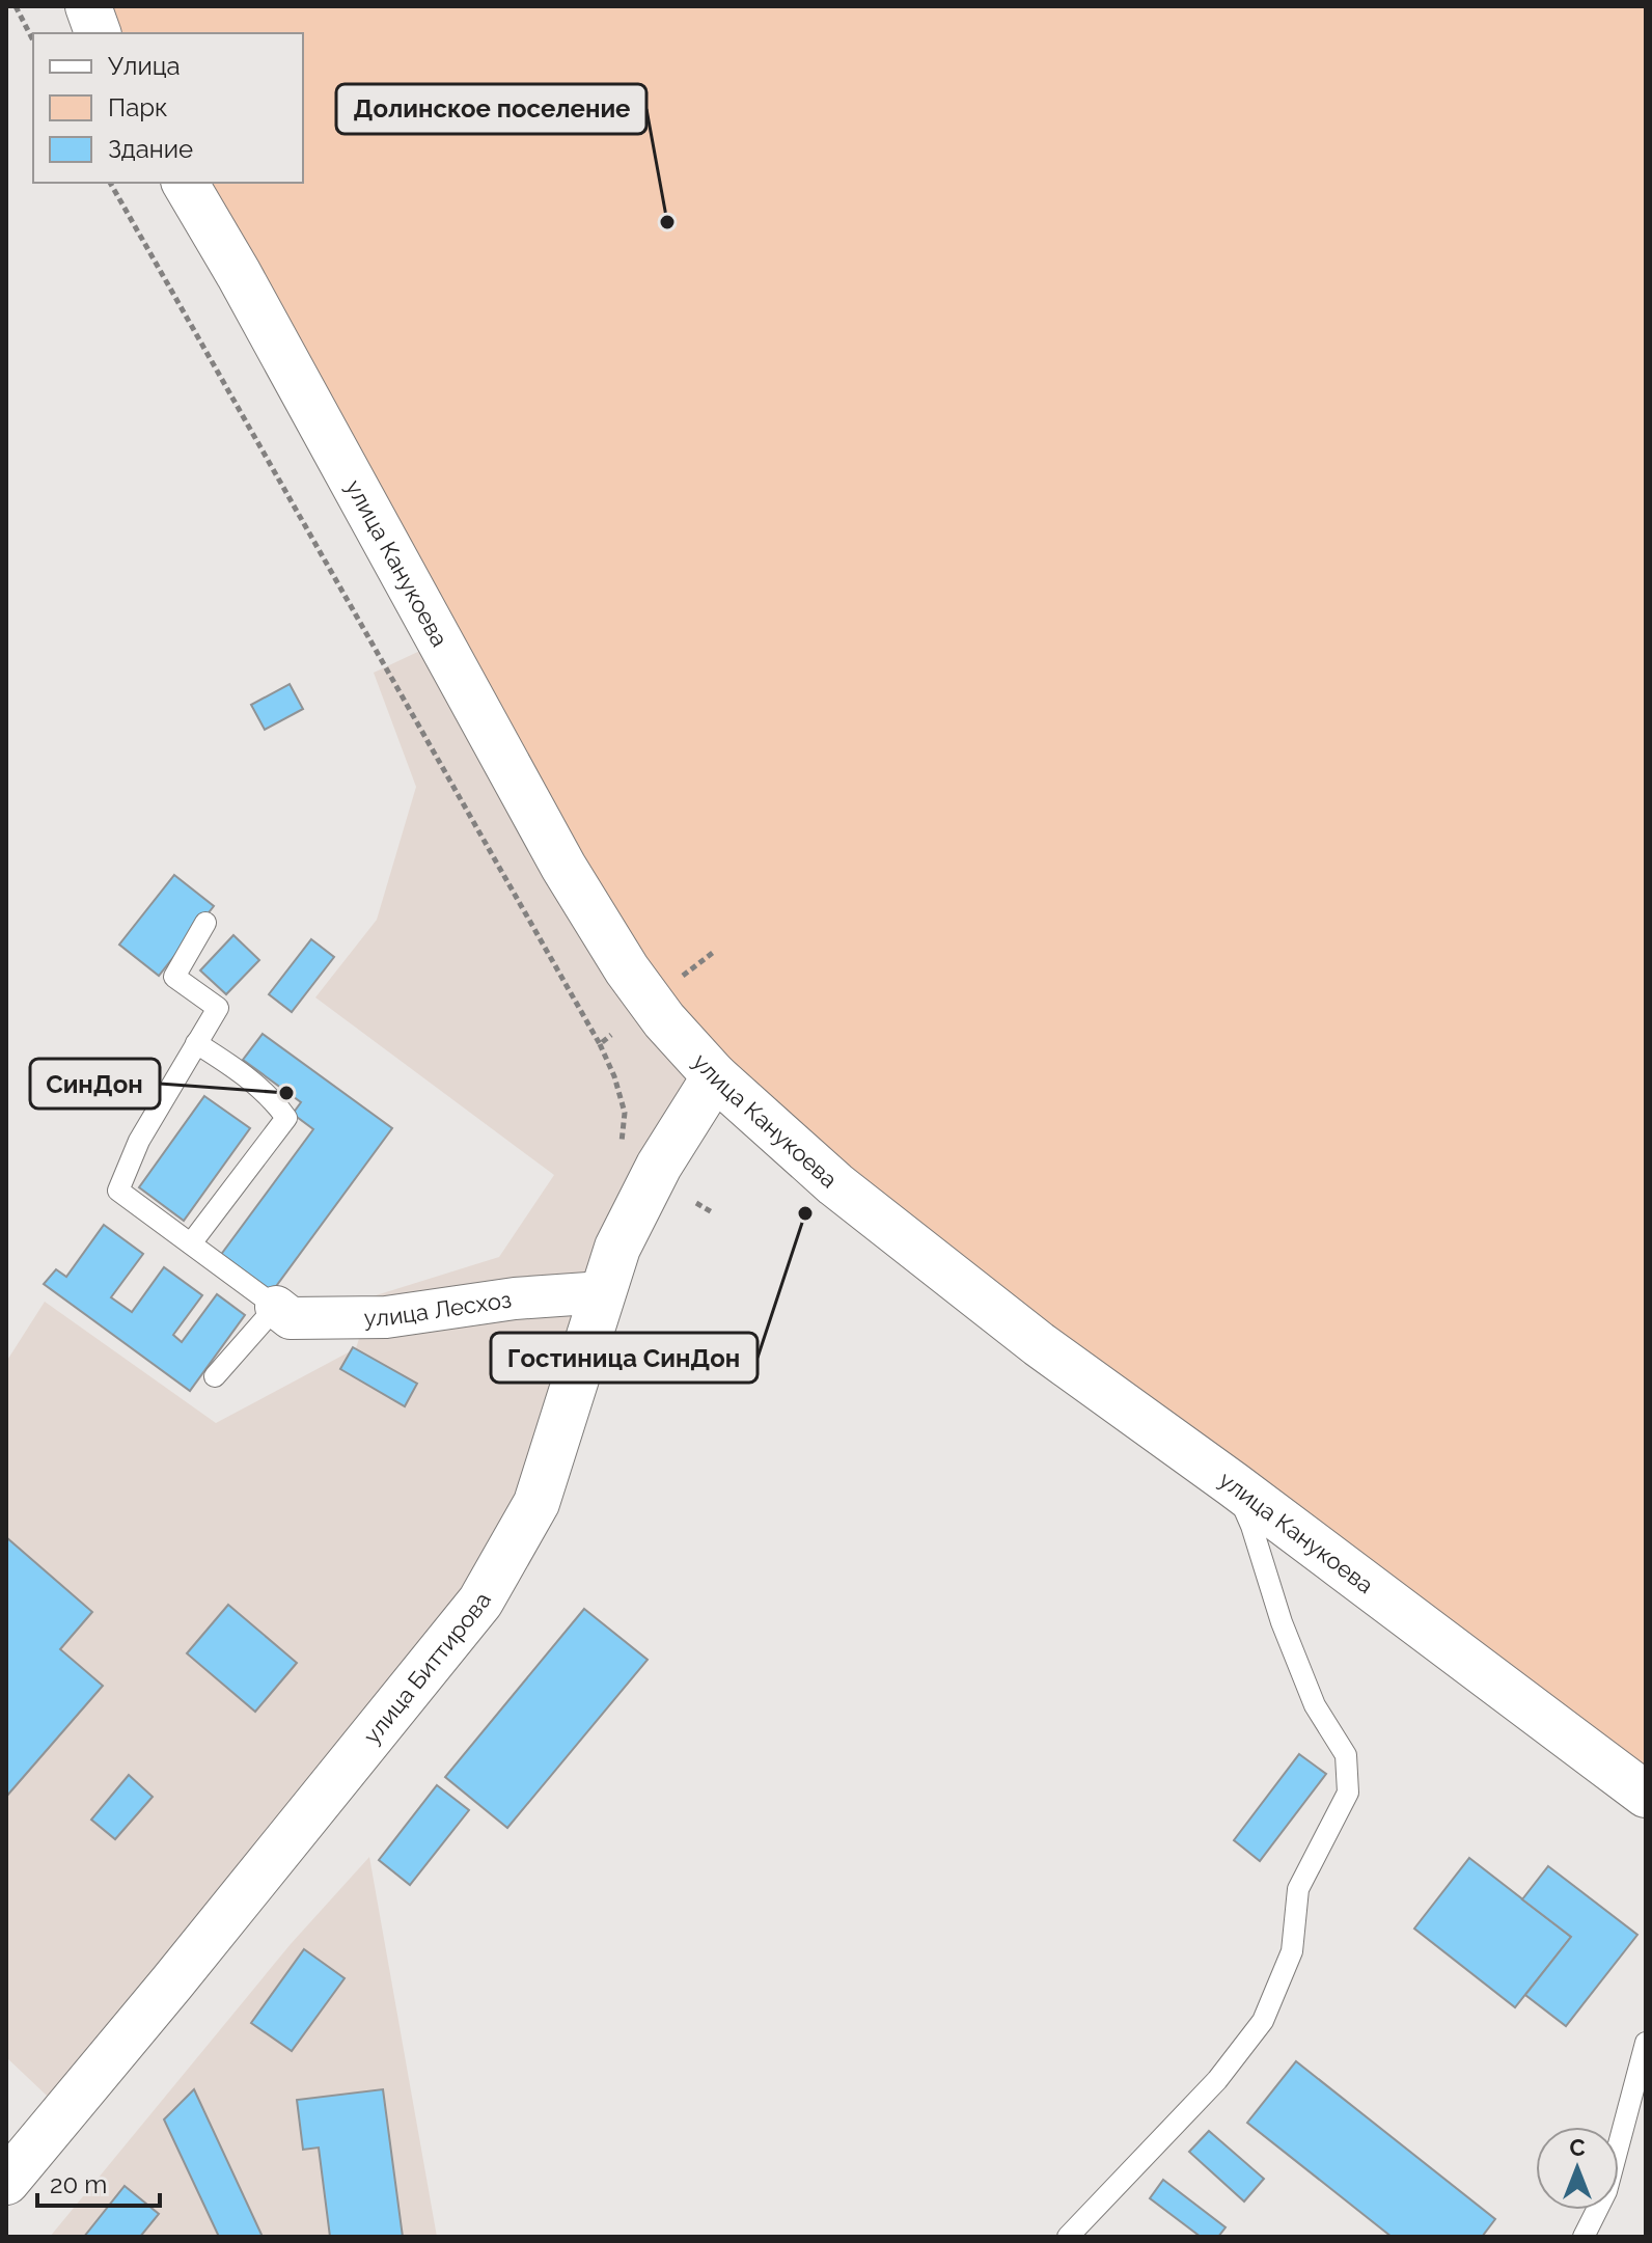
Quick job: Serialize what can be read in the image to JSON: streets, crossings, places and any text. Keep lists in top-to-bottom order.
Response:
{
  "streets": {
    "street": ["улица Канукоева", "улица Лесхоз", "улица Биттирова"]
  },
  "crossings": [
    ["улица Канукоева", "улица Биттирова"],
    ["улица Лесхоз", "улица Биттирова"]
  ],
  "places": ["Долинское поселение", "СинДон", "Гостиница СинДон"],
  "legend": ["Улица", "Парк", "Здание"],
  "scale_bar": "20 m",
  "north": "top"
}
